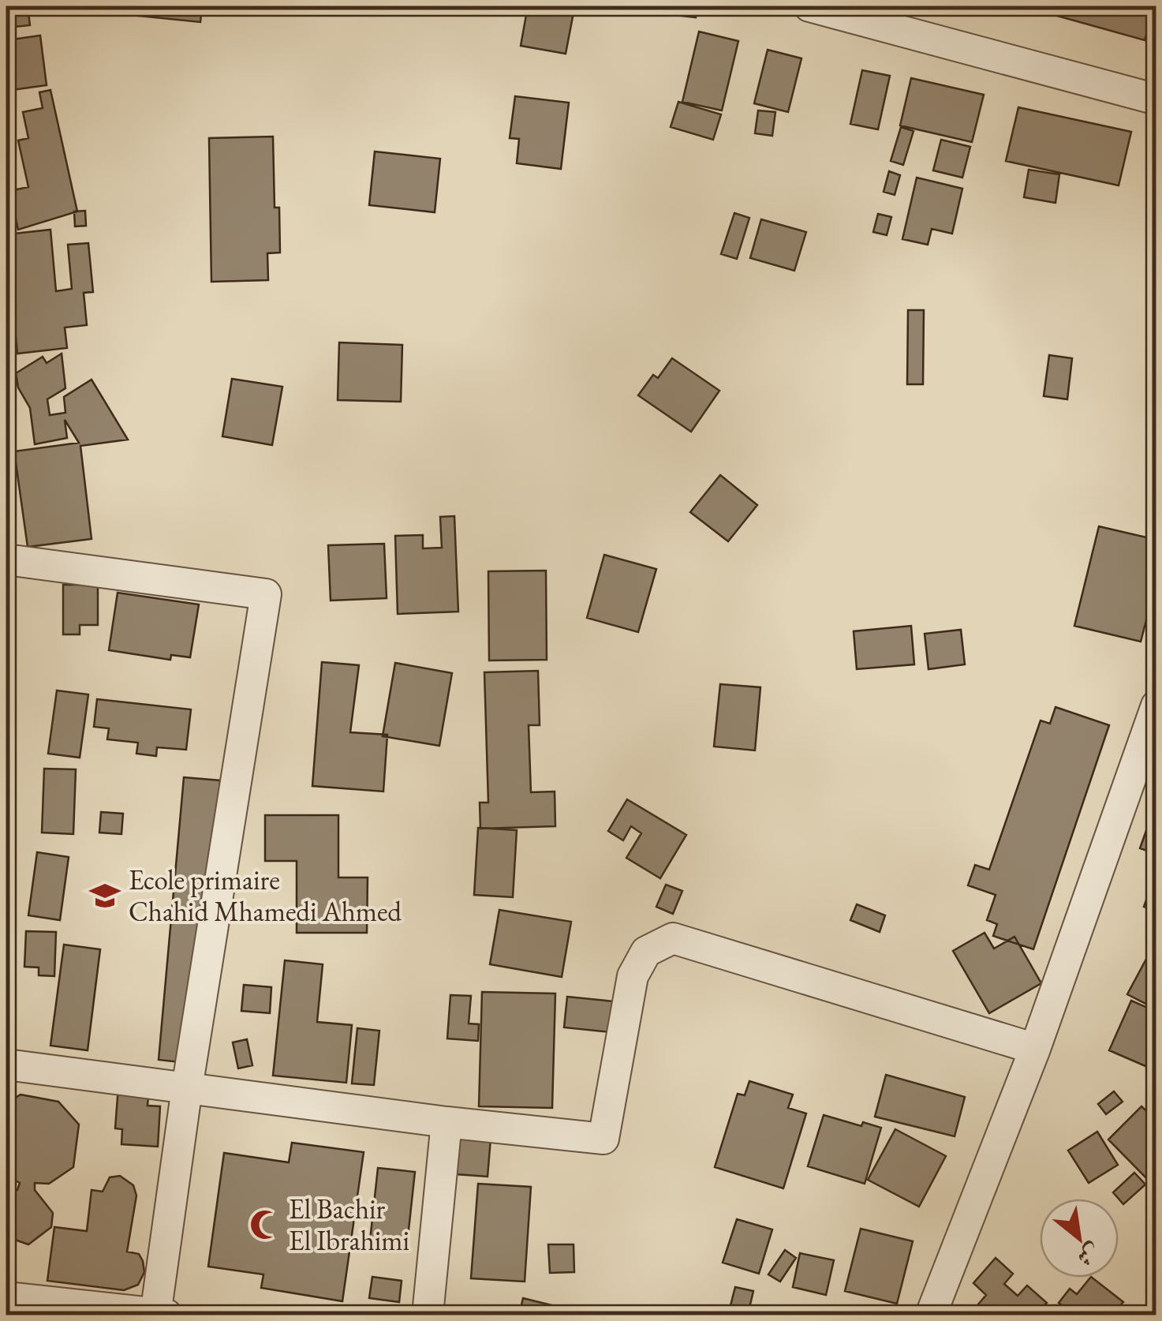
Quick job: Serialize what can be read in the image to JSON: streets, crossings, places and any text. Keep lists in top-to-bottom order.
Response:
{
  "places": {
    "school or university": ["Ecole primaire Chahid Mhamedi Ahmed"],
    "mosque": ["El Bachir El Ibrahimi"]
  },
  "north": "bottom right"
}
